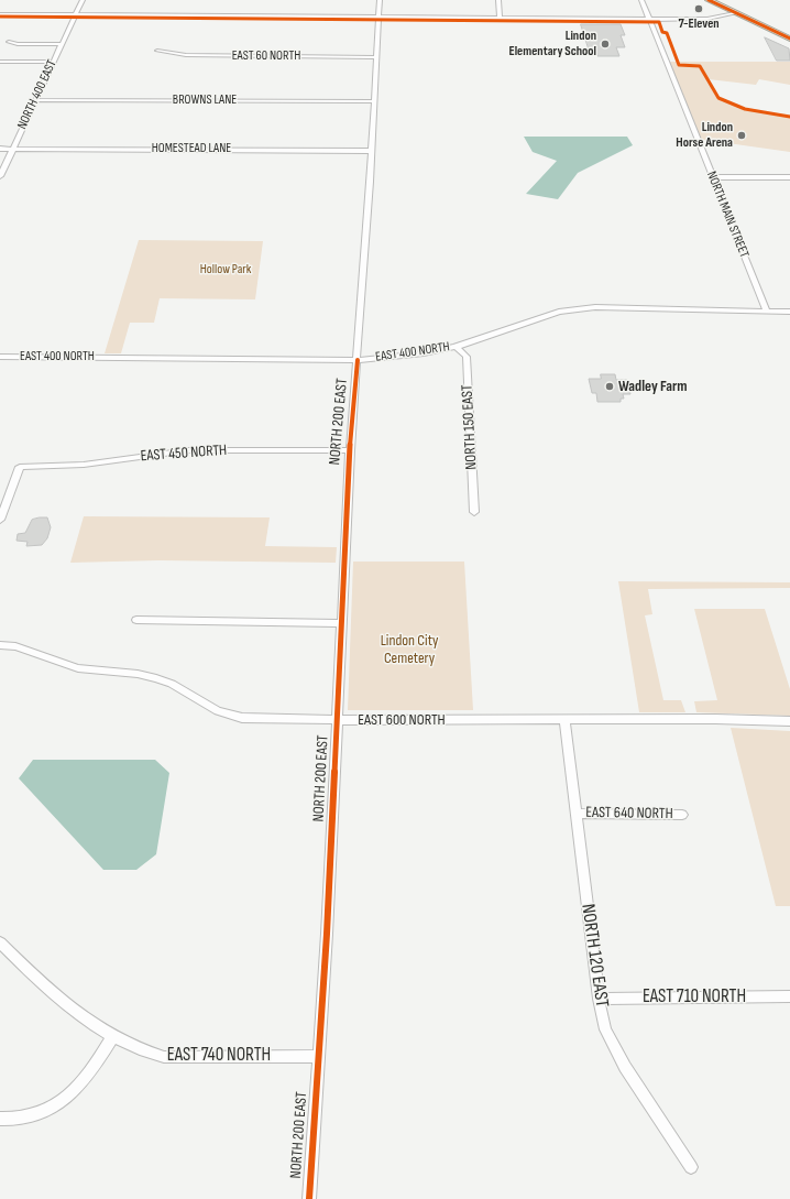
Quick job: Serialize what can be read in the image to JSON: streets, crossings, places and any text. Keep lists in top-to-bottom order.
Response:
{
  "streets": {
    "street": [
      "EAST 60 NORTH",
      "NORTH 400 EAST",
      "BROWNS LANE",
      "HOMESTEAD LANE",
      "NORTH MAIN STREET",
      "EAST 400 NORTH",
      "NORTH 200 EAST",
      "NORTH 150 EAST",
      "EAST 450 NORTH",
      "EAST 600 NORTH",
      "EAST 640 NORTH",
      "NORTH 120 EAST",
      "EAST 710 NORTH",
      "EAST 740 NORTH"
    ]
  },
  "crossings": [
    ["EAST 60 NORTH", "NORTH 200 EAST"],
    ["NORTH 400 EAST", "BROWNS LANE"],
    ["NORTH 400 EAST", "HOMESTEAD LANE"],
    ["BROWNS LANE", "NORTH 200 EAST"],
    ["HOMESTEAD LANE", "NORTH 200 EAST"],
    ["NORTH MAIN STREET", "EAST 400 NORTH"],
    ["EAST 400 NORTH", "NORTH 200 EAST"],
    ["EAST 400 NORTH", "NORTH 150 EAST"],
    ["NORTH 200 EAST", "EAST 450 NORTH"],
    ["NORTH 200 EAST", "EAST 600 NORTH"],
    ["NORTH 200 EAST", "EAST 740 NORTH"],
    ["EAST 600 NORTH", "NORTH 120 EAST"],
    ["EAST 640 NORTH", "NORTH 120 EAST"],
    ["NORTH 120 EAST", "EAST 710 NORTH"]
  ],
  "parks": ["Hollow Park", "Lindon City Cemetery"],
  "places": [
    "7-Eleven",
    "Lindon Elementary School",
    "Lindon Horse Arena",
    "Wadley Farm"
  ]
}
